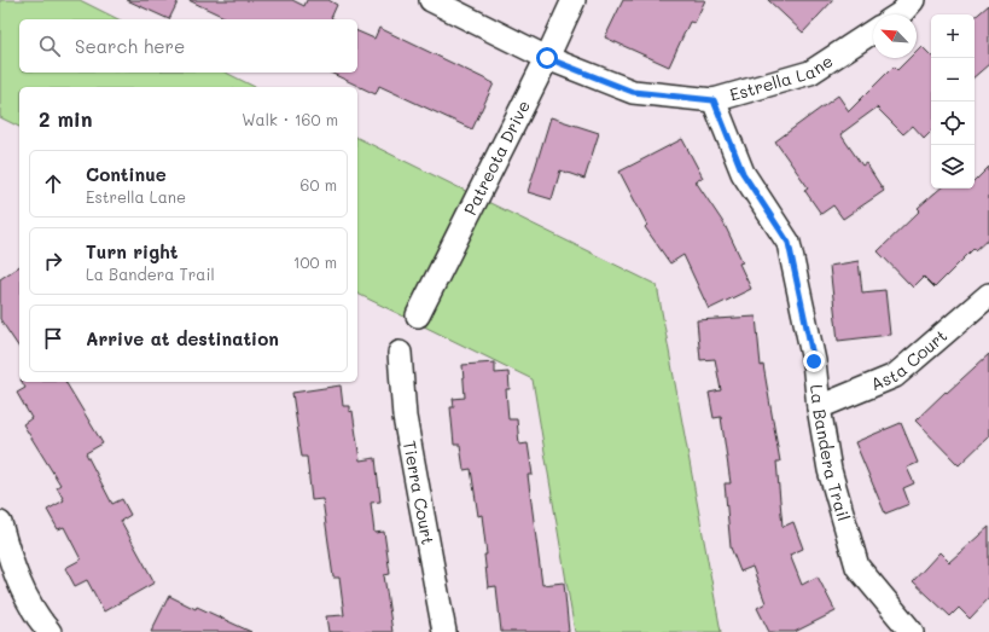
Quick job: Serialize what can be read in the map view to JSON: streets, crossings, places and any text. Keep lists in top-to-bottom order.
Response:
{
  "streets": {
    "street": [
      "Estrella Lane",
      "Patreota Drive",
      "Asta Court",
      "La Bandera Trail",
      "Tierra Court"
    ]
  },
  "crossings": [
    ["Estrella Lane", "Patreota Drive"],
    ["Estrella Lane", "La Bandera Trail"],
    ["Asta Court", "La Bandera Trail"]
  ],
  "north": "top left",
  "page": {
    "map_buttons": ["+", "−"],
    "search": "Search here",
    "heading": ["2 min", "Walk · 160 m"],
    "list": [
      ["Continue", "Estrella Lane", "60 m"],
      ["Turn right", "La Bandera Trail", "100 m"],
      "Arrive at destination"
    ]
  }
}
